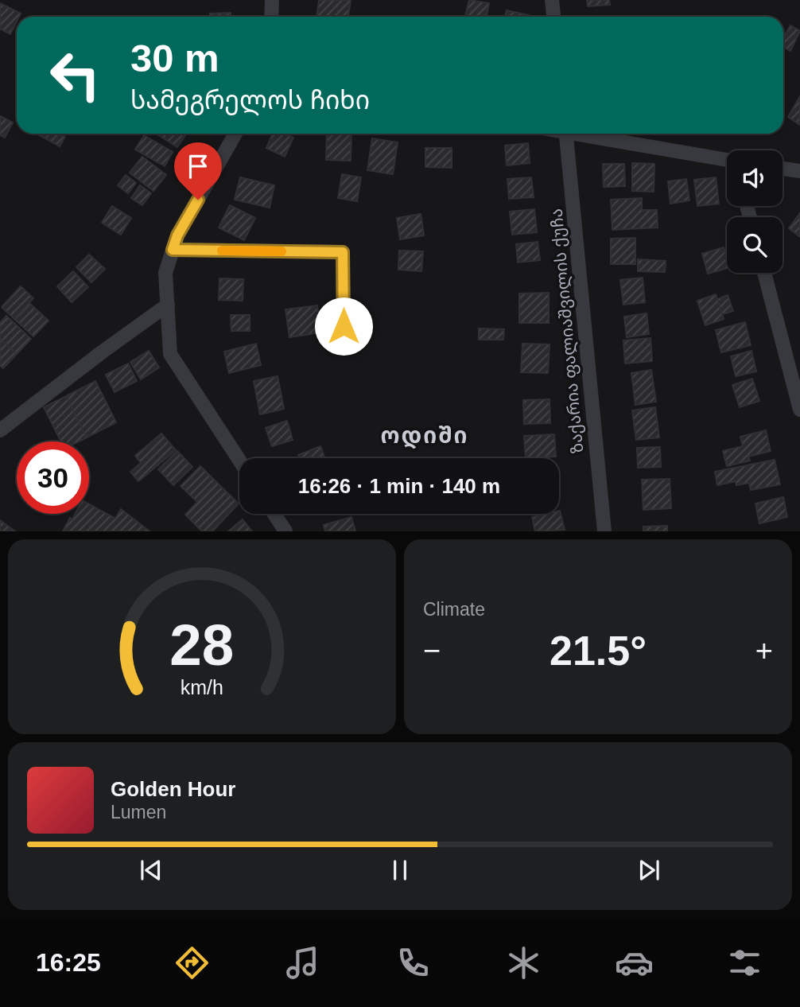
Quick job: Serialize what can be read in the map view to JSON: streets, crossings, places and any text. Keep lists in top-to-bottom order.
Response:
{
  "streets": {
    "street": ["ზაქარია ფალიაშვილის ქუჩა"]
  },
  "districts": ["ოდიში"],
  "page": {
    "turn": ["30 m", "სამეგრელოს ჩიხი"],
    "limit": "30",
    "trip": "16:26 · 1 min · 140 m",
    "tile": "Climate",
    "heat": ["−", "21.5°", "+"],
    "song": ["Golden Hour", "Lumen"],
    "tabs": "16:25",
    "gauge": ["28", "km/h"]
  }
}
